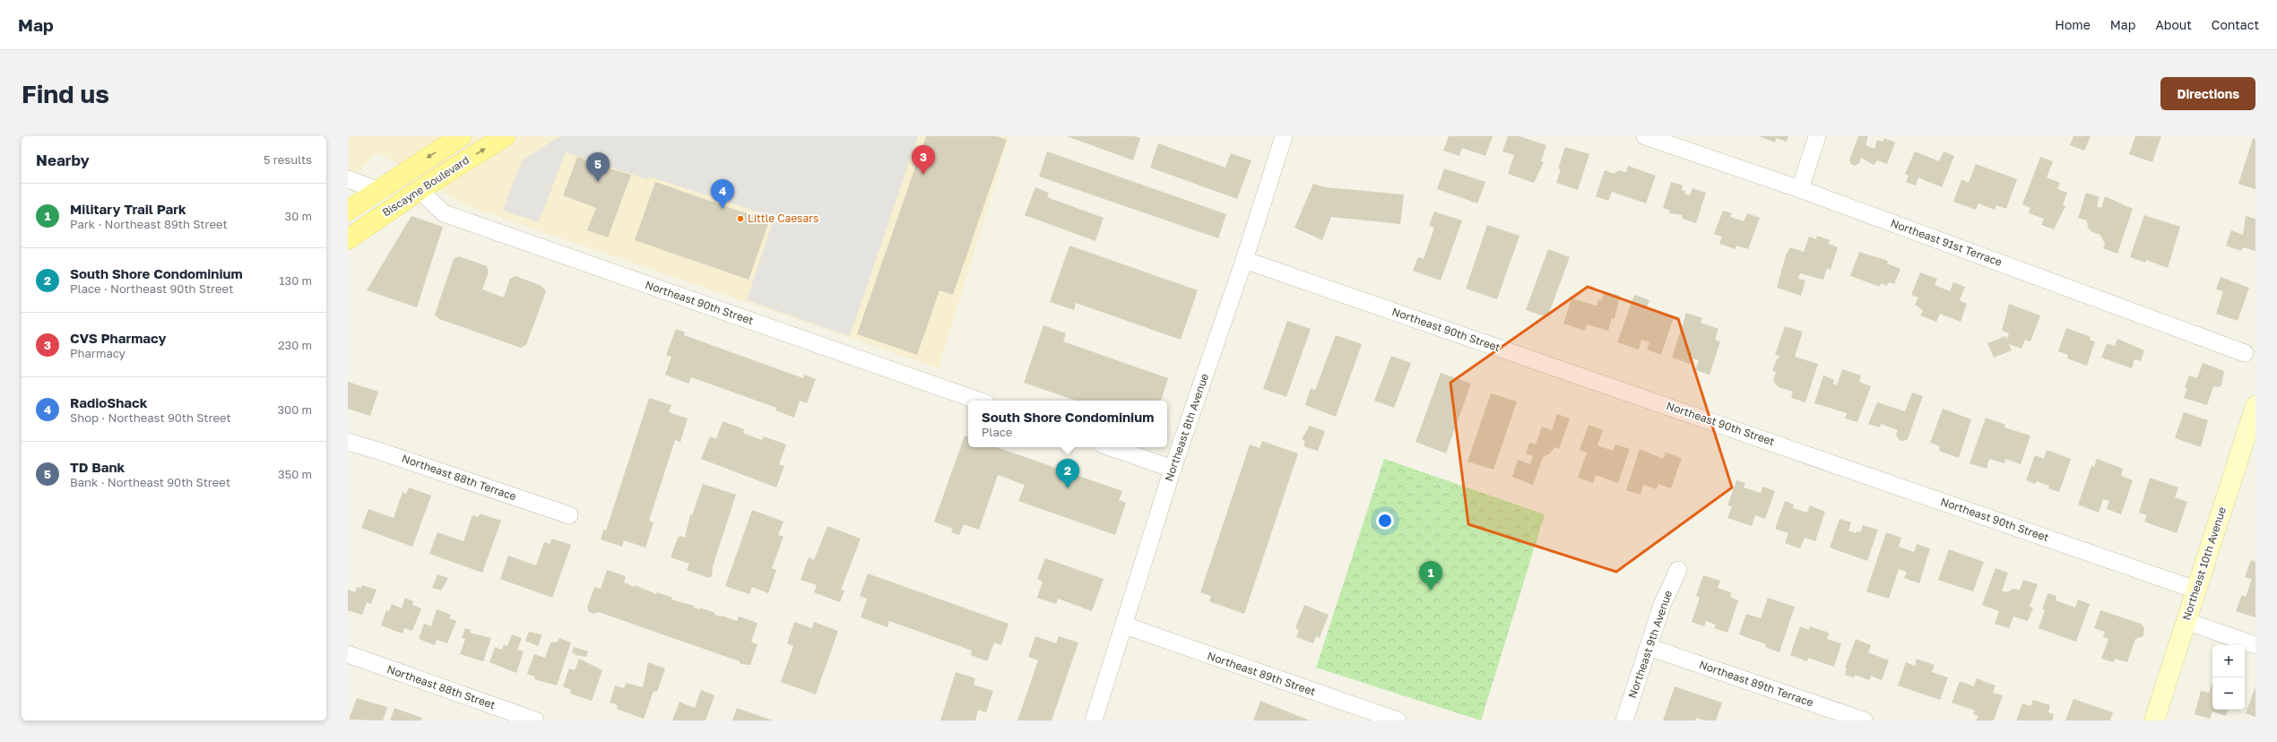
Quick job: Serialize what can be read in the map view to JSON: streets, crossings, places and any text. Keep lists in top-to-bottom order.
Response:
{
  "streets": {
    "main road": ["Biscayne Boulevard"],
    "street": [
      "Northeast 91st Terrace",
      "Northeast 90th Street",
      "Northeast 8th Avenue",
      "Northeast 88th Terrace",
      "Northeast 10th Avenue",
      "Northeast 9th Avenue",
      "Northeast 89th Street",
      "Northeast 89th Terrace",
      "Northeast 88th Street"
    ]
  },
  "crossings": [
    ["Biscayne Boulevard", "Northeast 90th Street"],
    ["Northeast 90th Street", "Northeast 8th Avenue"],
    ["Northeast 90th Street", "Northeast 10th Avenue"],
    ["Northeast 8th Avenue", "Northeast 89th Street"],
    ["Northeast 9th Avenue", "Northeast 89th Terrace"]
  ],
  "places": ["Little Caesars"],
  "page": {
    "header": "Map",
    "nav": [
      "Home",
      "Map",
      "About",
      "Contact"
    ],
    "buttons": "Directions",
    "title": "Find us",
    "heading": ["Nearby", "5 results"],
    "pins": [
      "3",
      "5",
      "4",
      "2",
      "1"
    ],
    "list": [
      {
        "mark": "1",
        "name": "Military Trail Park",
        "note": "Park · Northeast 89th Street",
        "value": "30 m"
      },
      {
        "mark": "2",
        "name": "South Shore Condominium",
        "note": "Place · Northeast 90th Street",
        "value": "130 m"
      },
      {
        "mark": "3",
        "name": "CVS Pharmacy",
        "note": "Pharmacy",
        "value": "230 m"
      },
      {
        "mark": "4",
        "name": "RadioShack",
        "note": "Shop · Northeast 90th Street",
        "value": "300 m"
      },
      {
        "mark": "5",
        "name": "TD Bank",
        "note": "Bank · Northeast 90th Street",
        "value": "350 m"
      }
    ],
    "popup": ["South Shore Condominium", "Place"],
    "map_buttons": ["+", "−"]
  }
}
